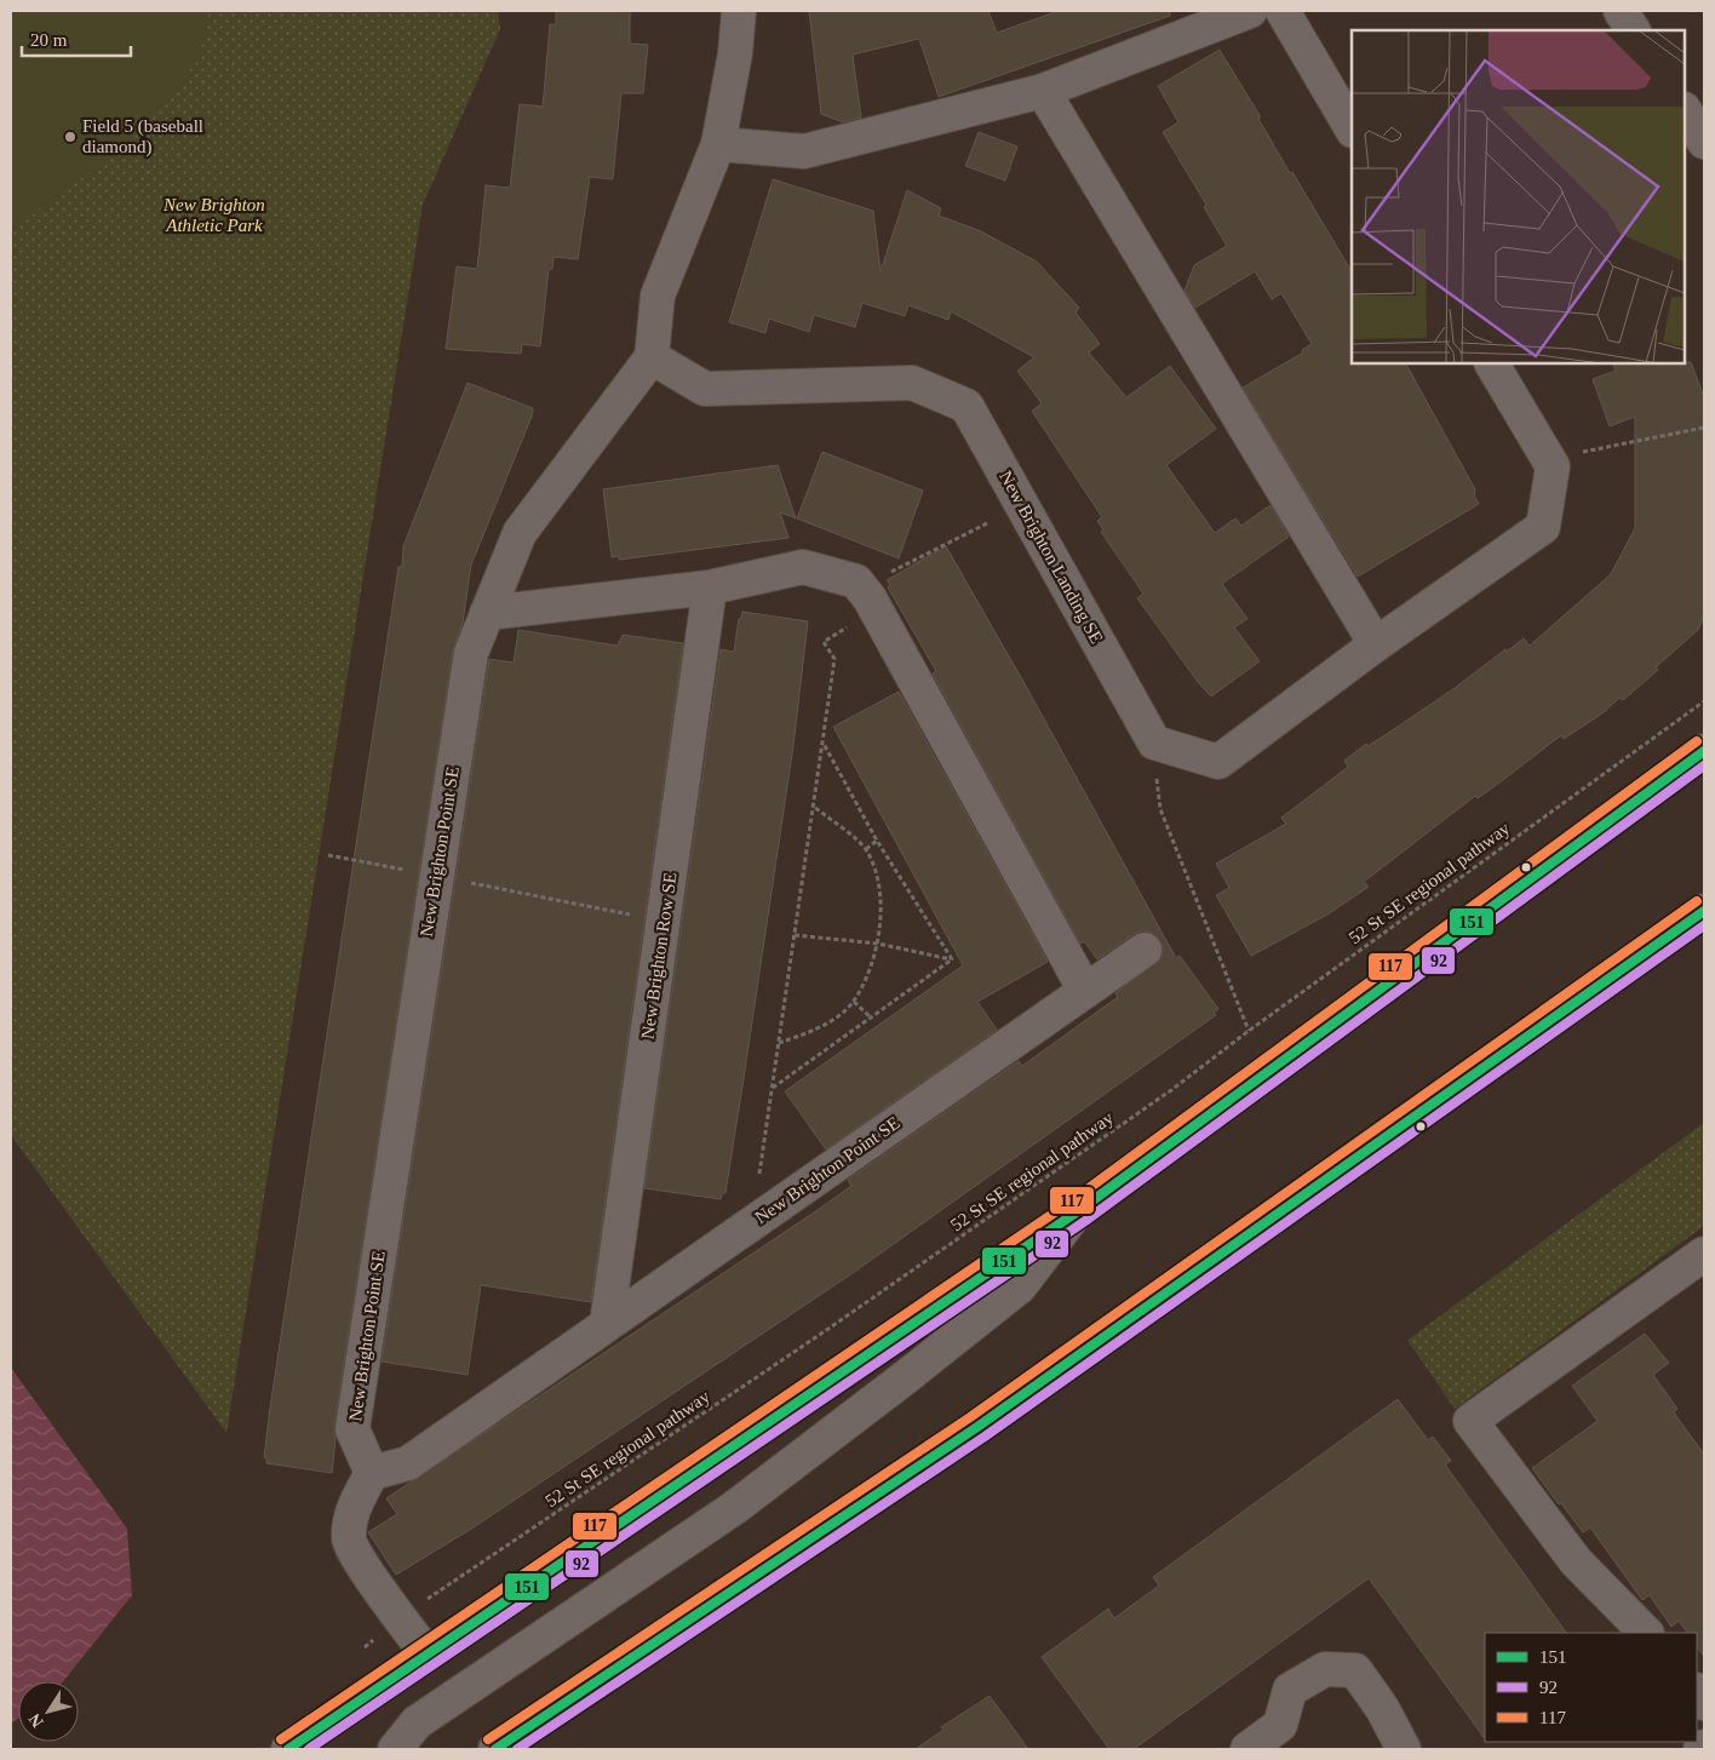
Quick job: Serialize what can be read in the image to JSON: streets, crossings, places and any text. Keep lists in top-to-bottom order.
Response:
{
  "streets": {
    "street": ["New Brighton Landing SE", "New Brighton Point SE", "New Brighton Row SE"],
    "path": ["52 St SE regional pathway"]
  },
  "crossings": [
    ["New Brighton Landing SE", "New Brighton Point SE"],
    ["New Brighton Point SE", "New Brighton Row SE"]
  ],
  "parks": ["New Brighton Athletic Park"],
  "places": ["Field 5 (baseball diamond)"],
  "lines": ["transit line 117", "transit line 151", "transit line 92"],
  "legend": ["151", "92", "117"],
  "scale_bar": "20 m",
  "north": "bottom left"
}
